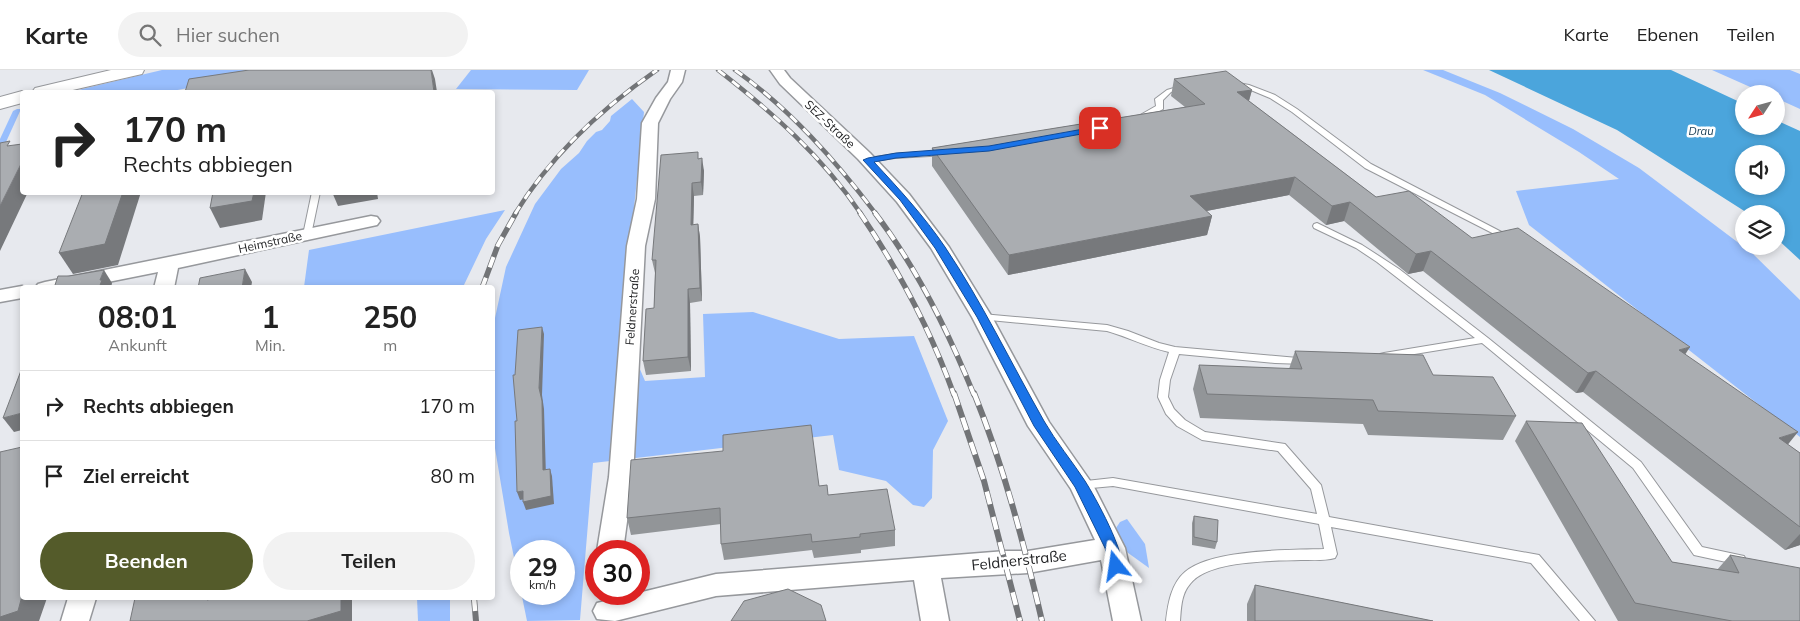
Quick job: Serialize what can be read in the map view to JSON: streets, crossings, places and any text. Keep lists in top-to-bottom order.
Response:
{
  "streets": {
    "street": ["SEZ-Straße", "Heimstraße", "Feldnerstraße"]
  },
  "crossings": [
    ["SEZ-Straße", "Feldnerstraße"]
  ],
  "water": ["Drau"],
  "north": "bottom left",
  "page": {
    "header": "Karte",
    "search": "Hier suchen",
    "nav": ["Karte", "Ebenen", "Teilen"],
    "turn": ["170 m", "Rechts abbiegen"],
    "eta": [
      "08:01",
      "Ankunft",
      "1",
      "Min.",
      "250",
      "m"
    ],
    "list": [
      {
        "name": "Rechts abbiegen",
        "value": "170 m"
      },
      {
        "name": "Ziel erreicht",
        "value": "80 m"
      }
    ],
    "buttons": ["Beenden", "Teilen"],
    "speed": "29 km/h",
    "limit": "30"
  }
}
